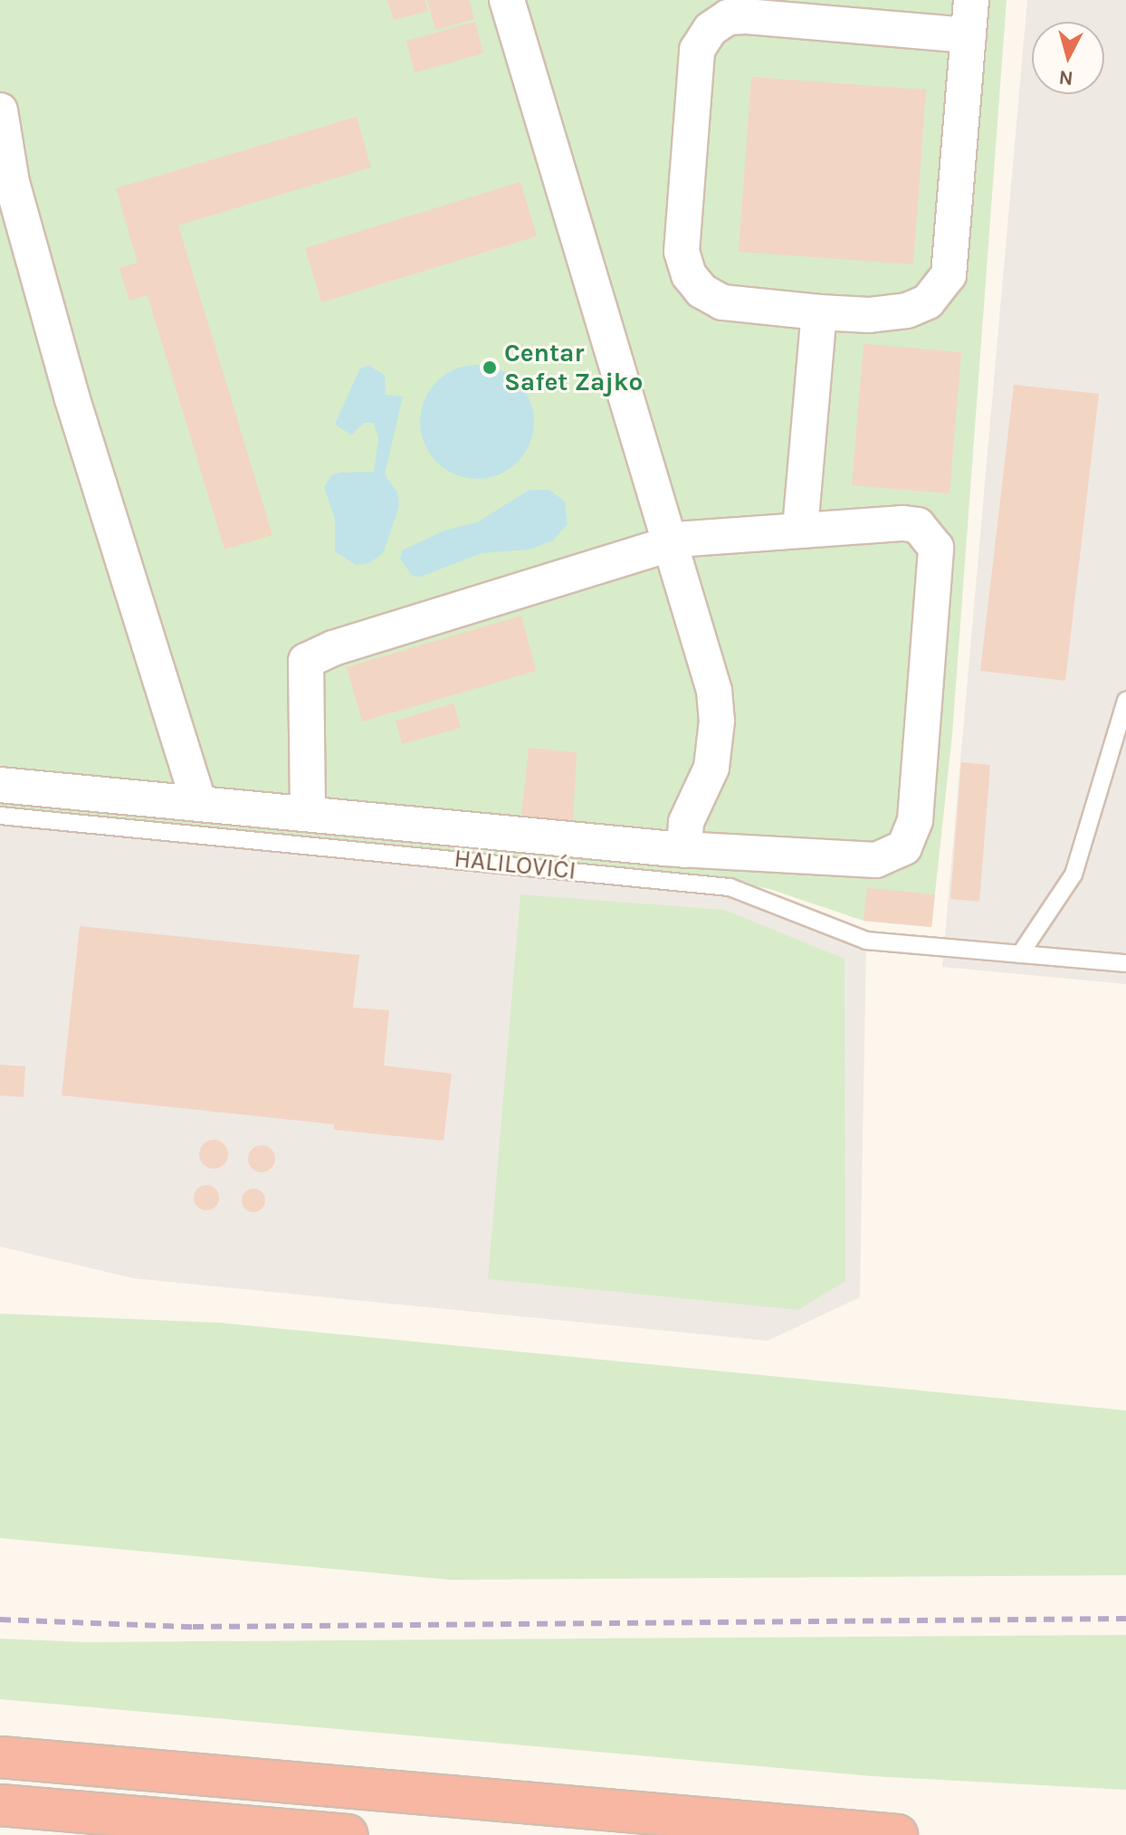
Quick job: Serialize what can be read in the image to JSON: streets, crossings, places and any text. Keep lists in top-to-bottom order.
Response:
{
  "streets": {
    "lane": ["HALILOVIĆI"]
  },
  "places": ["Centar Safet Zajko"],
  "north": "bottom"
}
